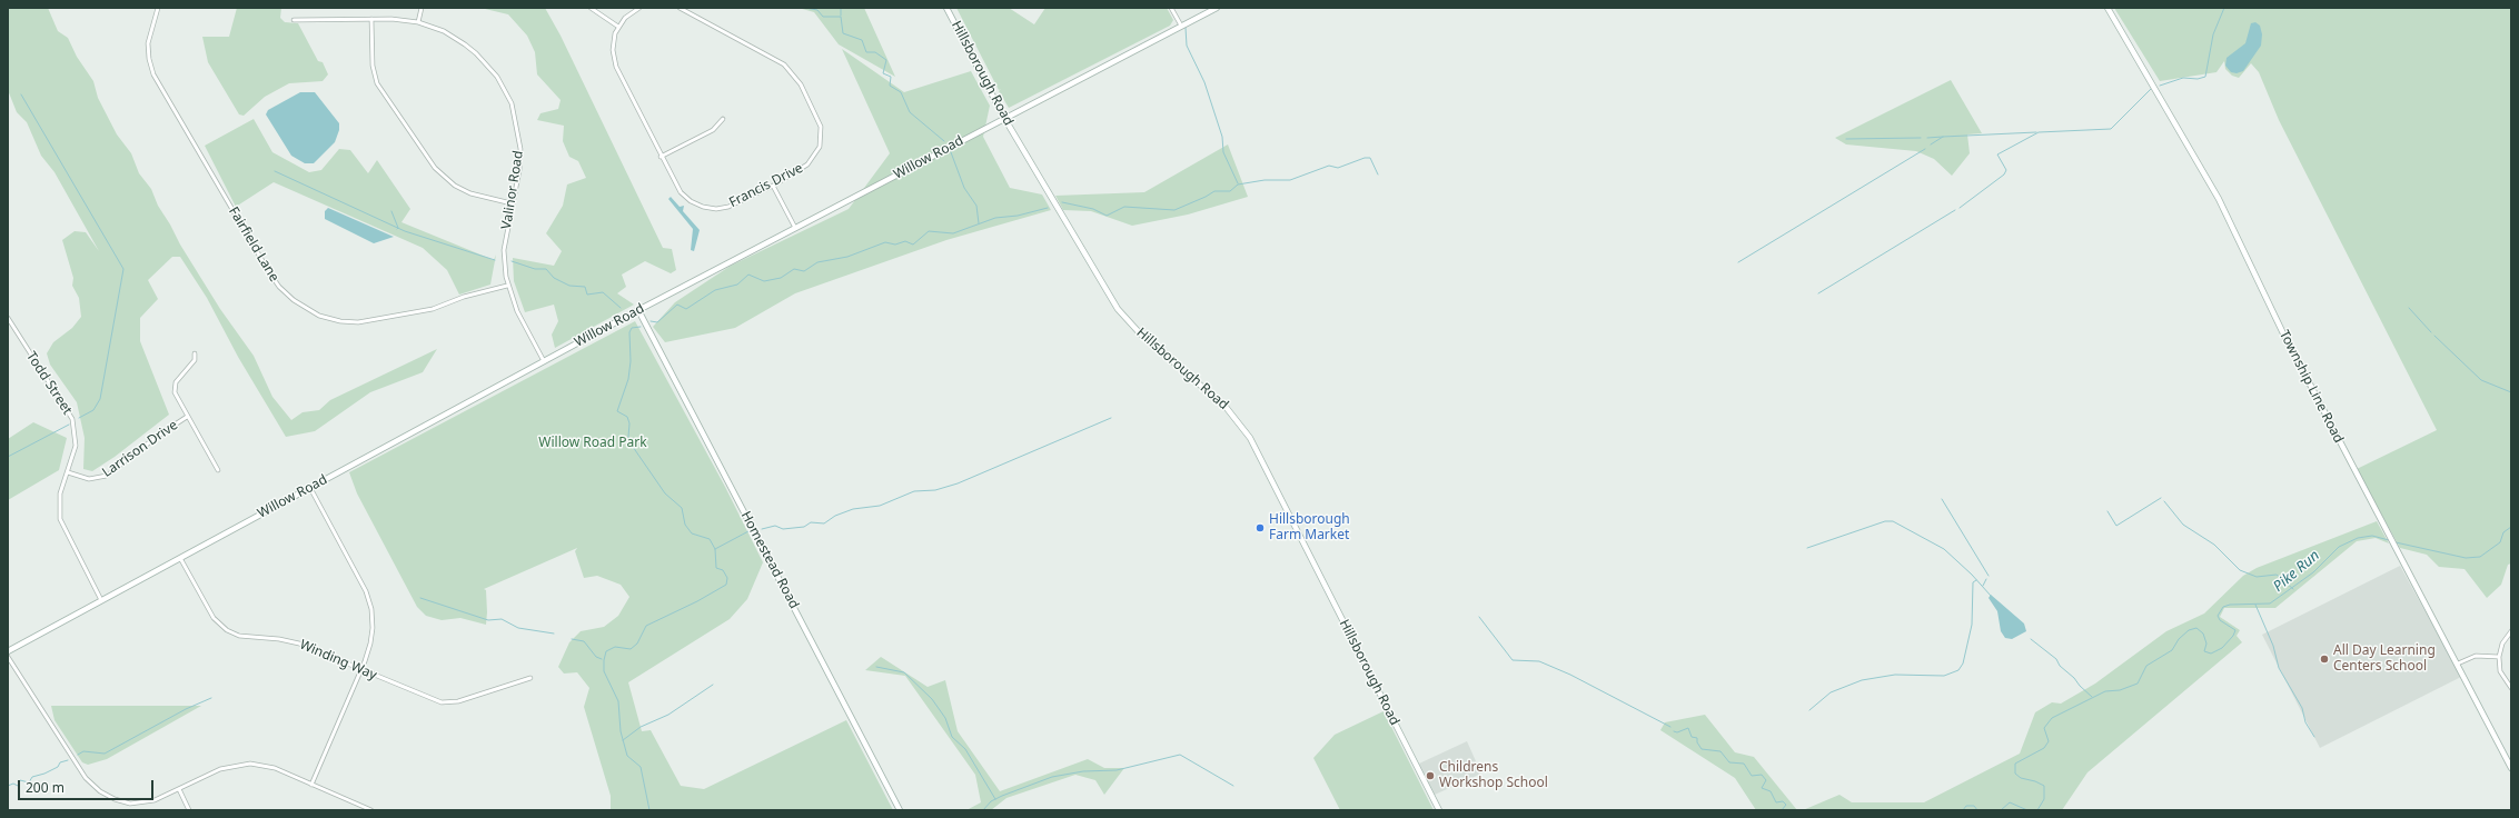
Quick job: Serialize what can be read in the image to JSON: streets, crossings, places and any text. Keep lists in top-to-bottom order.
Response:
{
  "streets": {
    "street": [
      "Hillsborough Road",
      "Willow Road",
      "Francis Drive",
      "Valinor Road",
      "Fairfield Lane",
      "Todd Street",
      "Township Line Road",
      "Larrison Drive",
      "Homestead Road",
      "Winding Way"
    ]
  },
  "crossings": [
    ["Hillsborough Road", "Willow Road"],
    ["Willow Road", "Valinor Road"],
    ["Willow Road", "Todd Street"],
    ["Willow Road", "Homestead Road"],
    ["Willow Road", "Winding Way"],
    ["Valinor Road", "Fairfield Lane"],
    ["Todd Street", "Larrison Drive"]
  ],
  "water": ["Pike Run"],
  "parks": ["Willow Road Park"],
  "places": ["Hillsborough Farm Market", "All Day Learning Centers School", "Childrens Workshop School"],
  "scale_bar": "200 m"
}
